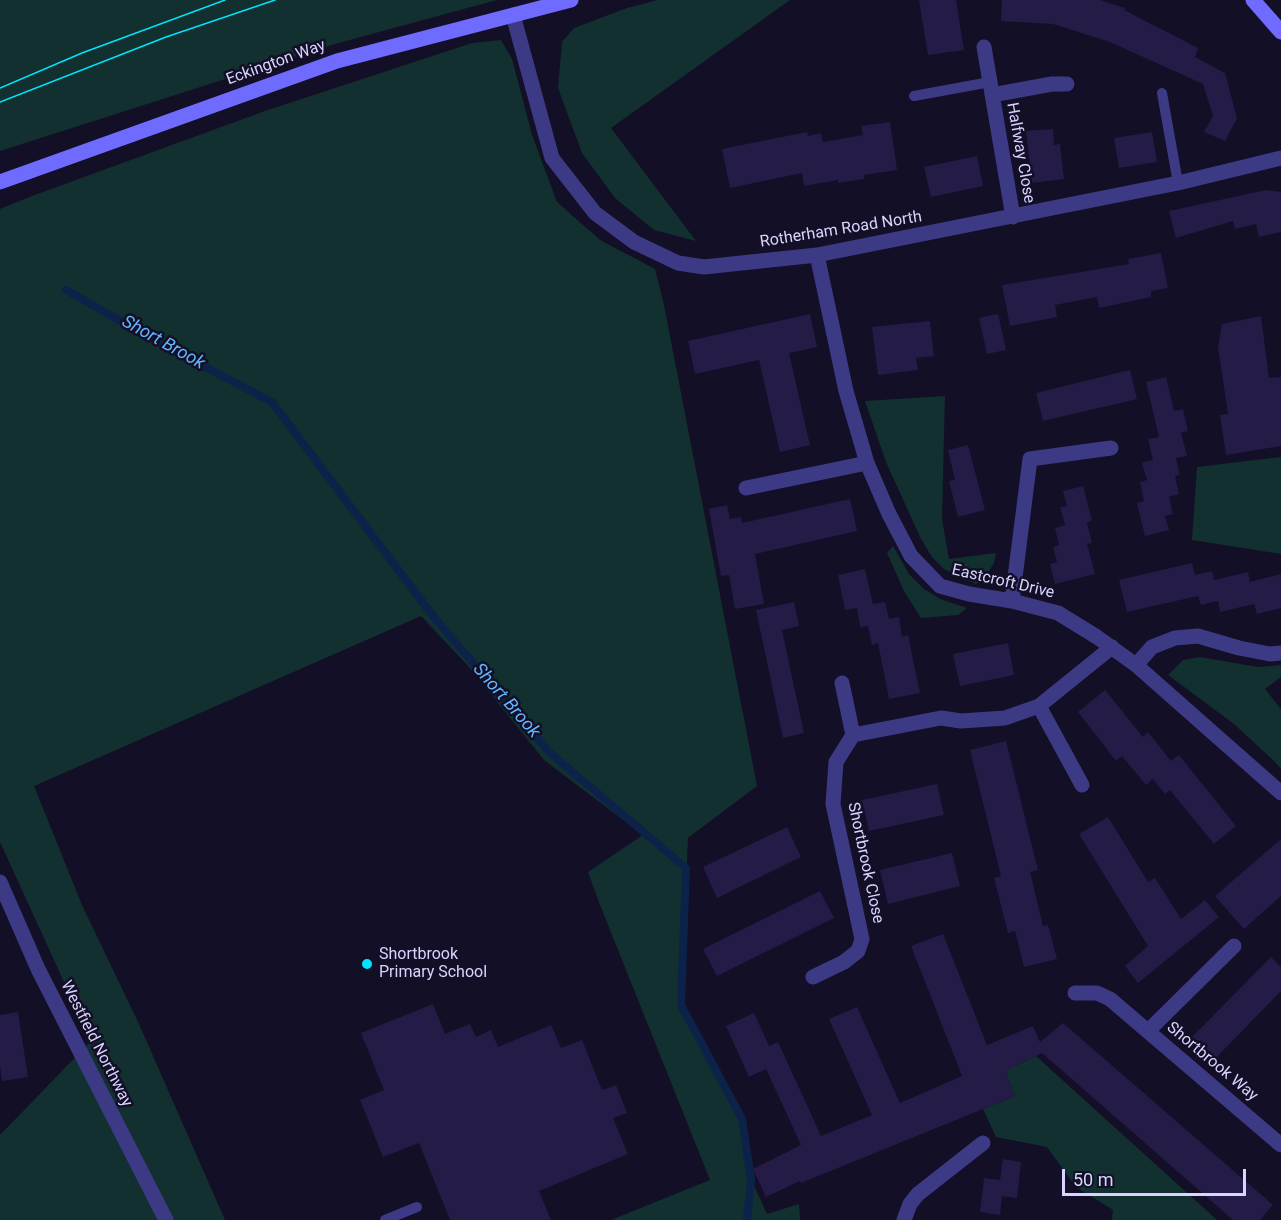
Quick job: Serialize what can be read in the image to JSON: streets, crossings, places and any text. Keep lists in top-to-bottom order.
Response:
{
  "streets": {
    "main road": ["Eckington Way"],
    "street": [
      "Halfway Close",
      "Rotherham Road North",
      "Eastcroft Drive",
      "Shortbrook Close",
      "Westfield Northway",
      "Shortbrook Way"
    ]
  },
  "crossings": [
    ["Eckington Way", "Rotherham Road North"],
    ["Halfway Close", "Rotherham Road North"],
    ["Rotherham Road North", "Eastcroft Drive"]
  ],
  "water": ["Short Brook"],
  "places": ["Shortbrook Primary School"],
  "scale_bar": "50 m"
}
